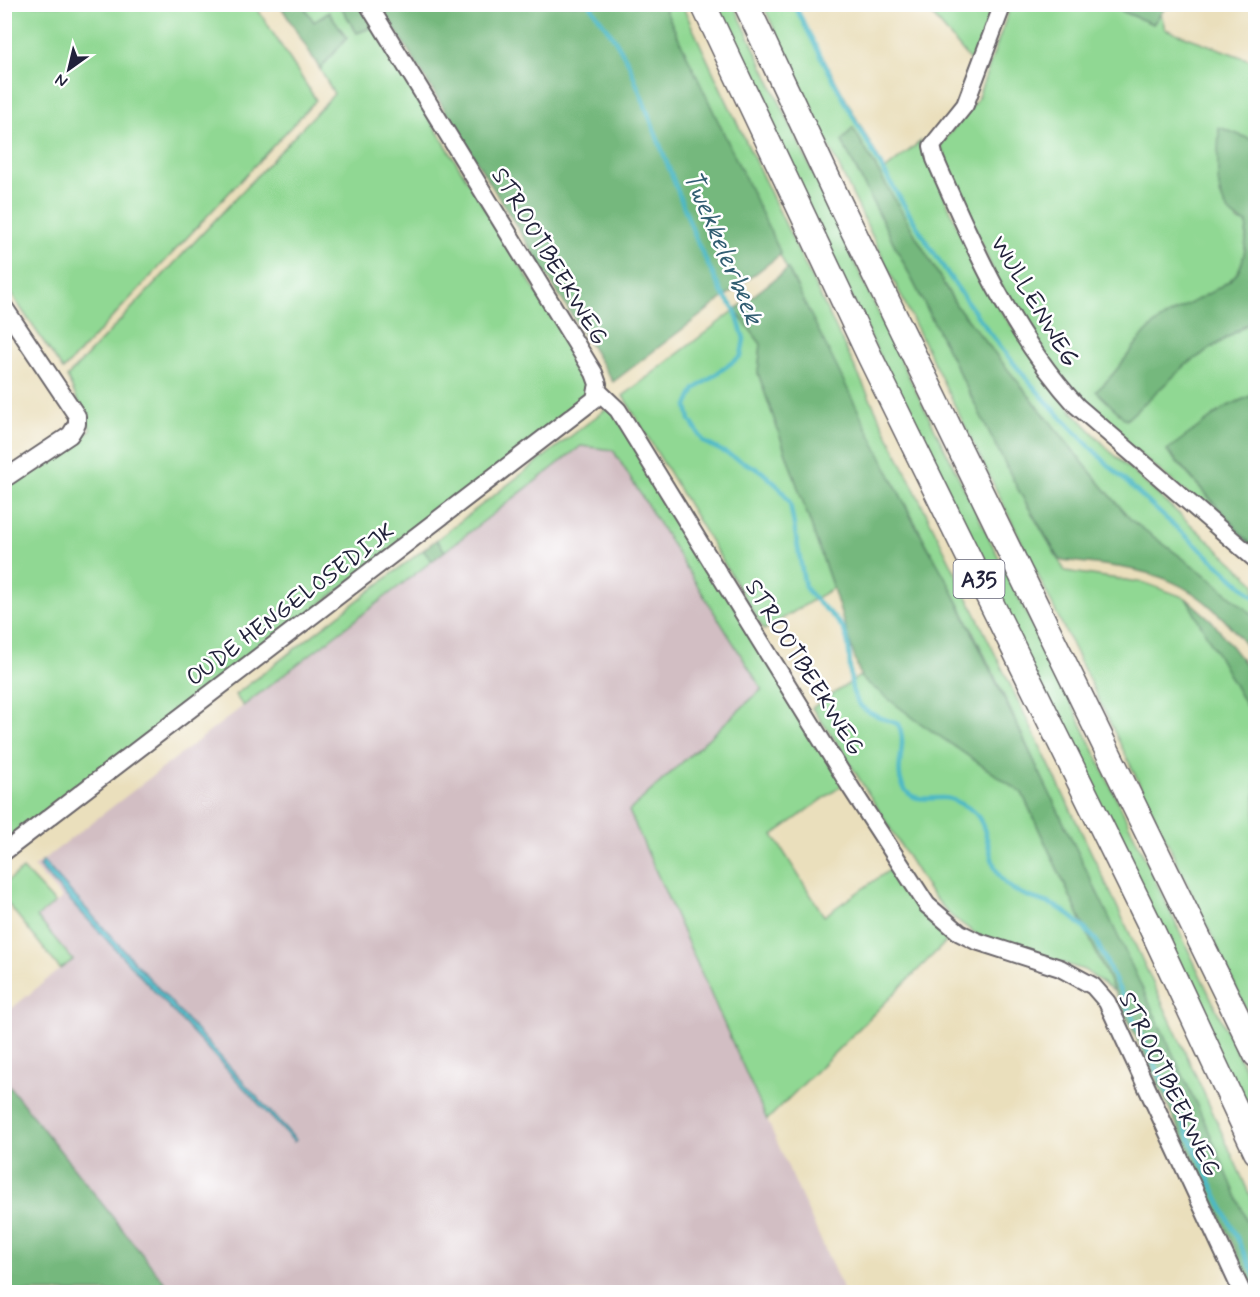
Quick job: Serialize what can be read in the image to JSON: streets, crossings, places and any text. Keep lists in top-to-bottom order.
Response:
{
  "streets": {
    "highway": ["A35"],
    "street": ["STROOTBEEKWEG", "WULLENWEG", "OUDE HENGELOSEDIJK"]
  },
  "crossings": [
    ["STROOTBEEKWEG", "OUDE HENGELOSEDIJK"]
  ],
  "water": ["Twekkelerbeek"],
  "north": "bottom left"
}
